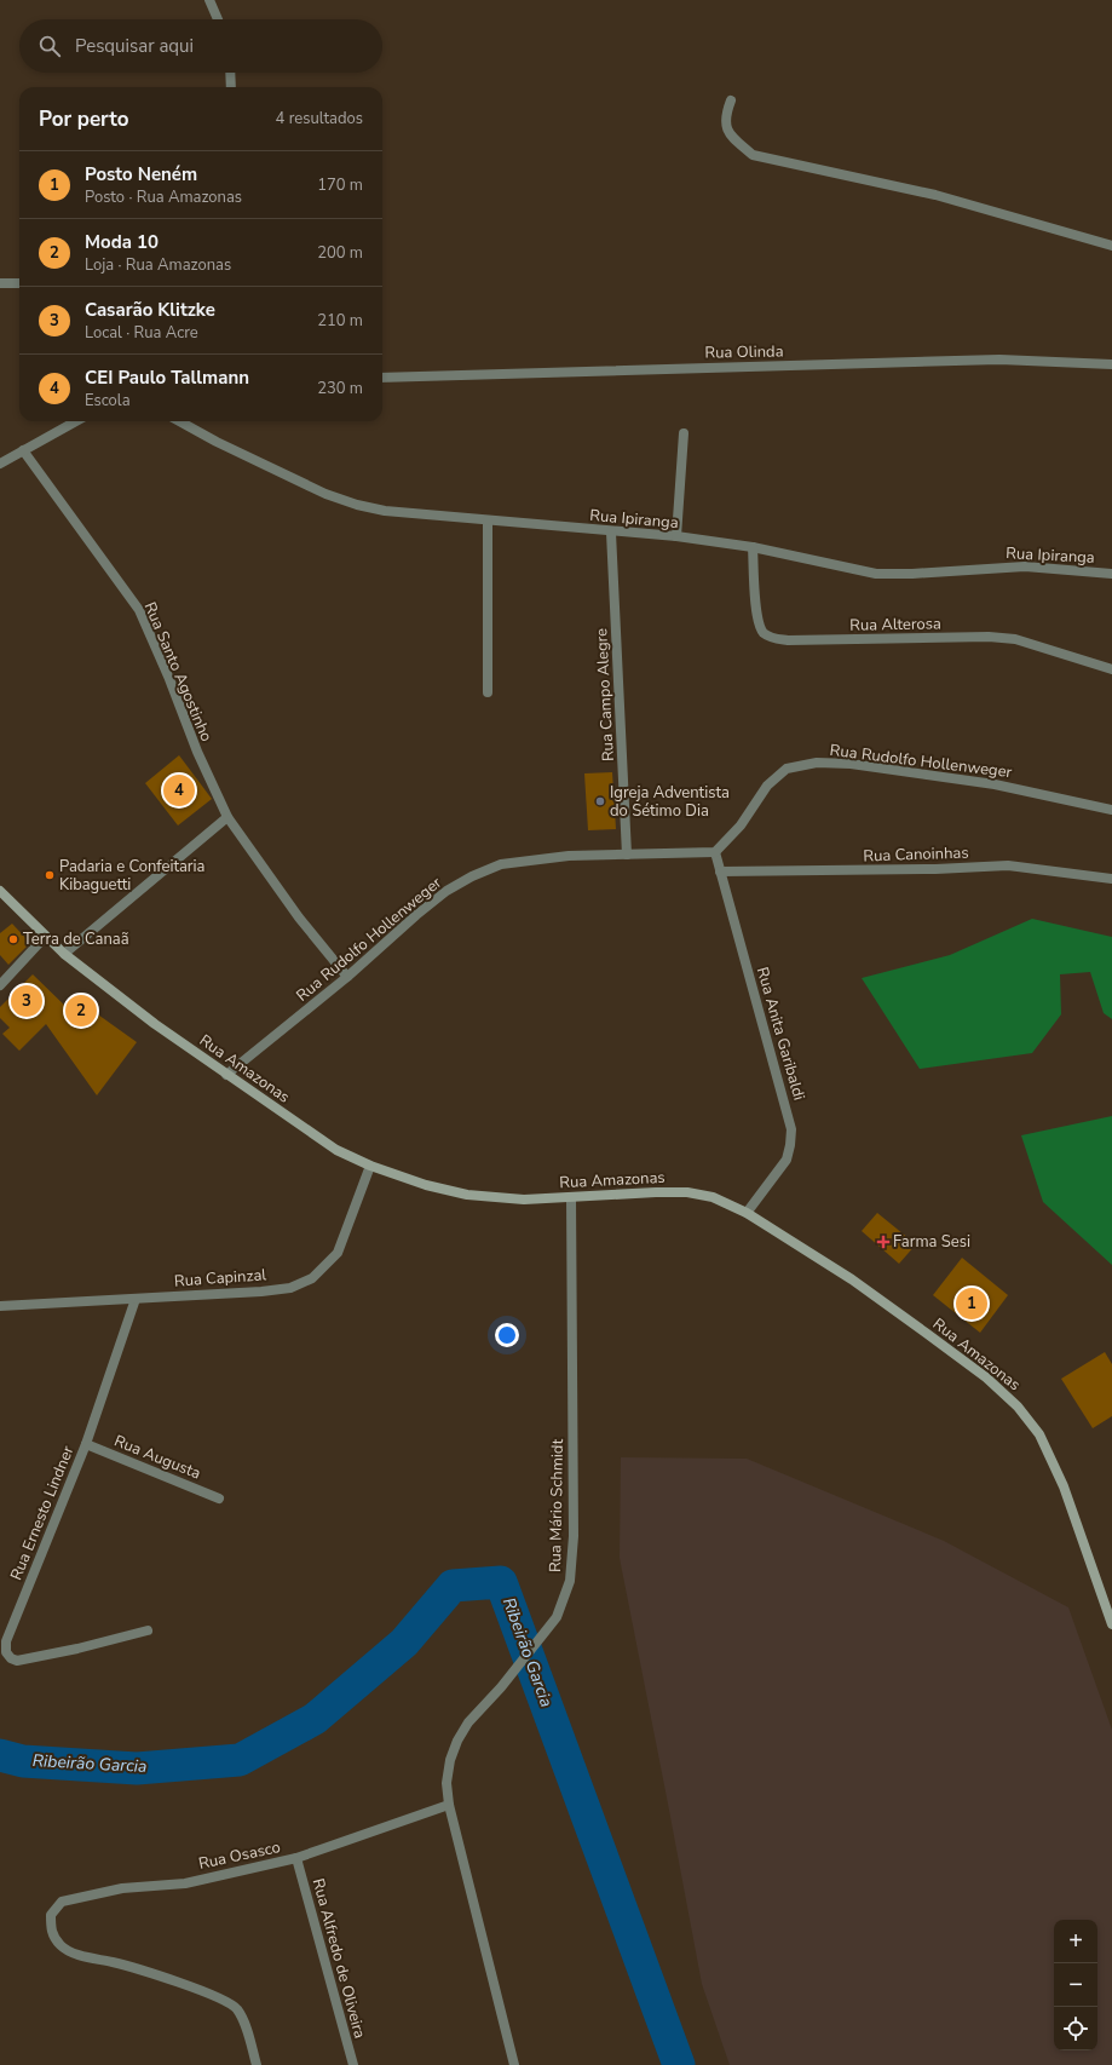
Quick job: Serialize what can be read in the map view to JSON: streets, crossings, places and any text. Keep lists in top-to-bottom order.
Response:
{
  "streets": {
    "main road": ["Rua Amazonas"],
    "street": [
      "Rua Olinda",
      "Rua Ipiranga",
      "Rua Alterosa",
      "Rua Santo Agostinho",
      "Rua Campo Alegre",
      "Rua Rudolfo Hollenweger",
      "Rua Canoinhas",
      "Rua Anita Garibaldi",
      "Rua Capinzal",
      "Rua Augusta",
      "Rua Mário Schmidt",
      "Rua Ernesto Lindner",
      "Rua Osasco",
      "Rua Alfredo de Oliveira"
    ]
  },
  "crossings": [
    ["Rua Ipiranga", "Rua Alterosa"],
    ["Rua Ipiranga", "Rua Campo Alegre"],
    ["Rua Santo Agostinho", "Rua Rudolfo Hollenweger"],
    ["Rua Campo Alegre", "Rua Rudolfo Hollenweger"],
    ["Rua Rudolfo Hollenweger", "Rua Anita Garibaldi"],
    ["Rua Rudolfo Hollenweger", "Rua Amazonas"],
    ["Rua Canoinhas", "Rua Anita Garibaldi"],
    ["Rua Anita Garibaldi", "Rua Amazonas"],
    ["Rua Amazonas", "Rua Capinzal"],
    ["Rua Amazonas", "Rua Mário Schmidt"],
    ["Rua Capinzal", "Rua Ernesto Lindner"],
    ["Rua Augusta", "Rua Ernesto Lindner"],
    ["Rua Mário Schmidt", "Rua Osasco"],
    ["Rua Osasco", "Rua Alfredo de Oliveira"]
  ],
  "water": ["Ribeirão Garcia"],
  "places": {
    "other": ["Igreja Adventista do Sétimo Dia", "Padaria e Confeitaria Kibaguetti", "Terra de Canaã"],
    "health": ["Farma Sesi"]
  },
  "page": {
    "search": "Pesquisar aqui",
    "heading": ["Por perto", "4 resultados"],
    "list": [
      {
        "mark": "1",
        "name": "Posto Neném",
        "note": "Posto · Rua Amazonas",
        "value": "170 m"
      },
      {
        "mark": "2",
        "name": "Moda 10",
        "note": "Loja · Rua Amazonas",
        "value": "200 m"
      },
      {
        "mark": "3",
        "name": "Casarão Klitzke",
        "note": "Local · Rua Acre",
        "value": "210 m"
      },
      {
        "mark": "4",
        "name": "CEI Paulo Tallmann",
        "note": "Escola",
        "value": "230 m"
      }
    ],
    "pins": [
      "4",
      "3",
      "2",
      "1"
    ],
    "map_buttons": ["+", "−"]
  }
}
